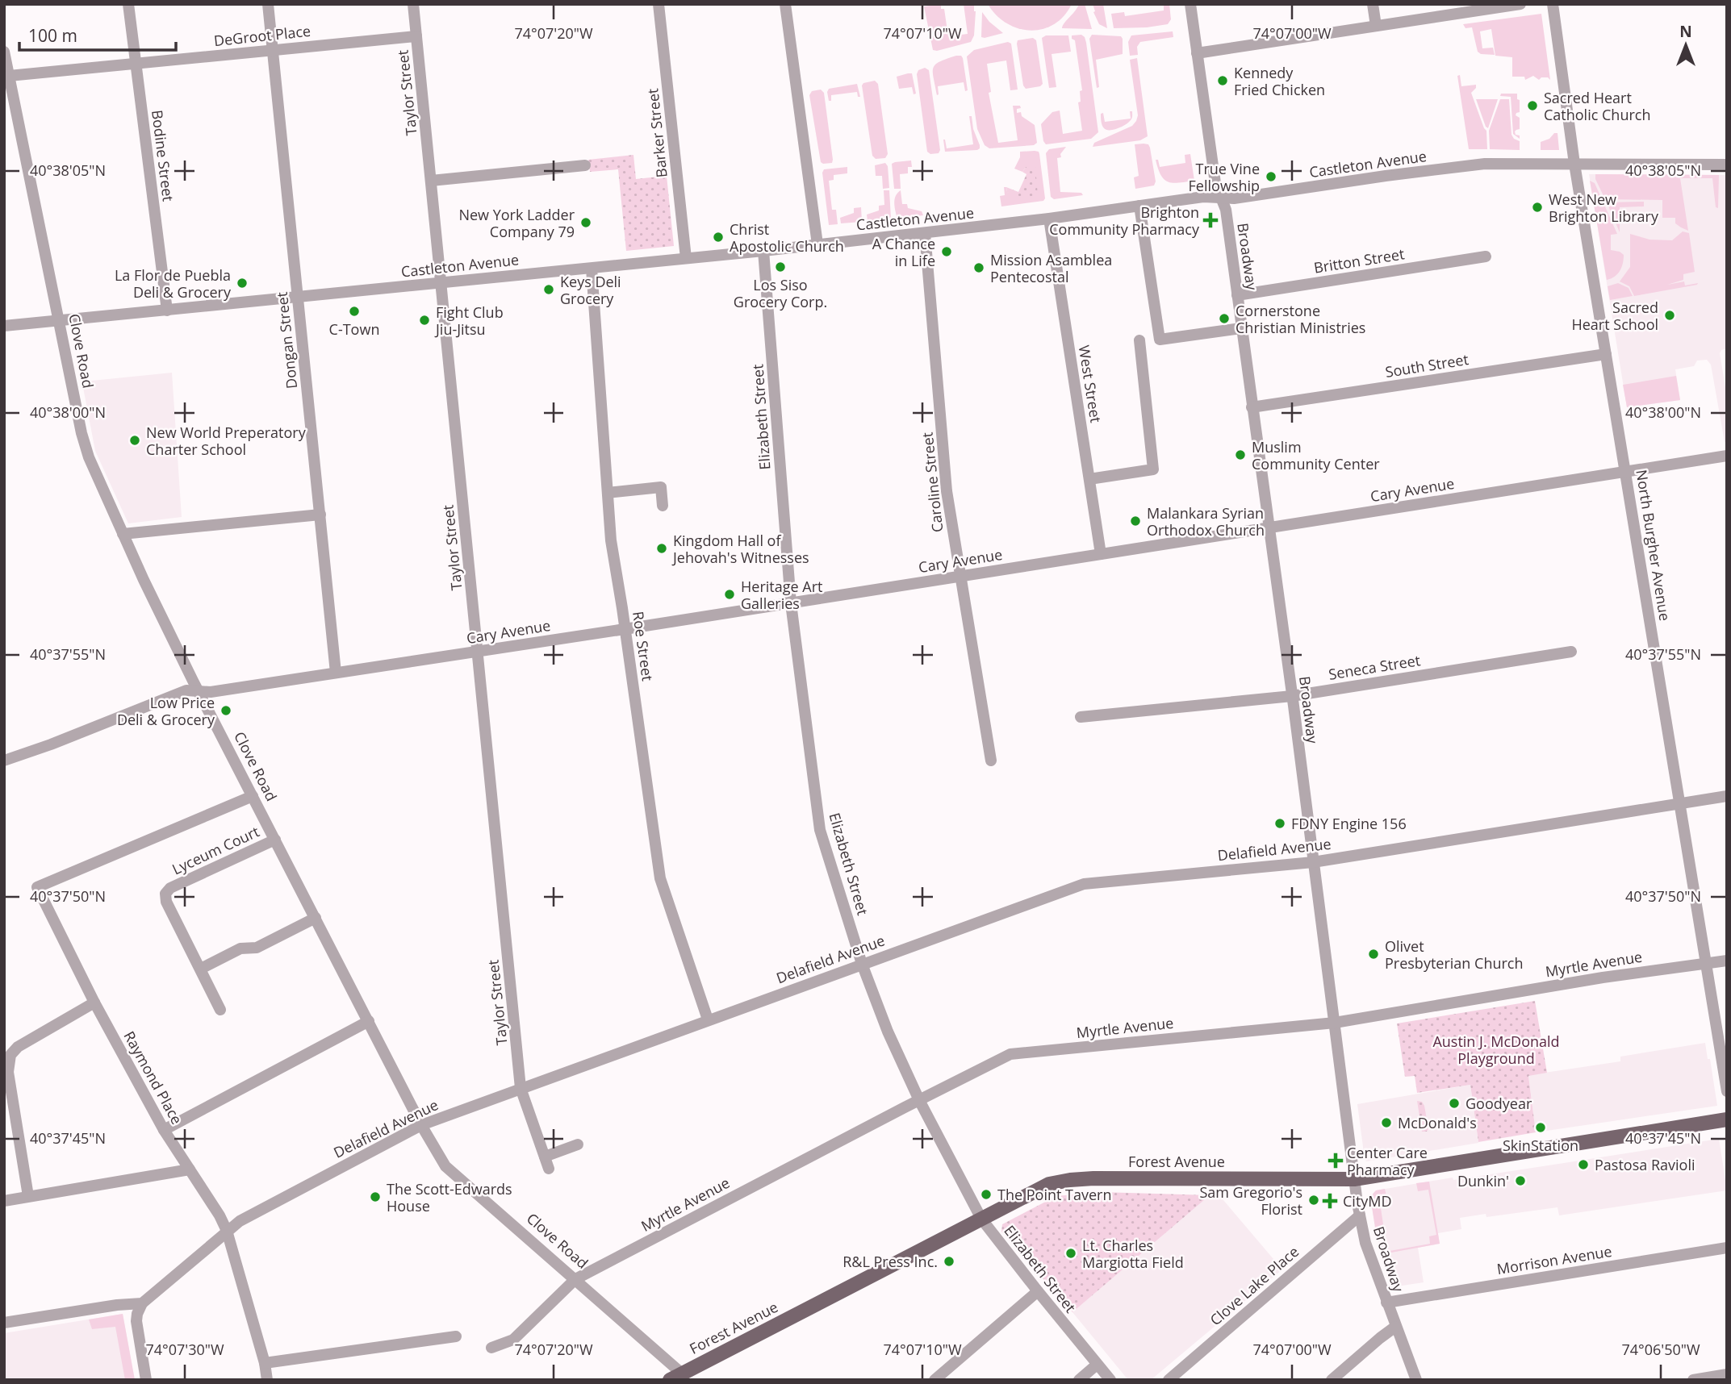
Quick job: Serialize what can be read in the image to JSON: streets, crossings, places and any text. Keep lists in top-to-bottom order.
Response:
{
  "streets": {
    "main road": ["Forest Avenue"],
    "street": [
      "DeGroot Place",
      "Taylor Street",
      "Barker Street",
      "Bodine Street",
      "Castleton Avenue",
      "Broadway",
      "Britton Street",
      "Dongan Street",
      "Clove Road",
      "South Street",
      "West Street",
      "Elizabeth Street",
      "Caroline Street",
      "Cary Avenue",
      "North Burgher Avenue",
      "Roe Street",
      "Seneca Street",
      "Delafield Avenue",
      "Lyceum Court",
      "Myrtle Avenue",
      "Raymond Place",
      "Morrison Avenue",
      "Clove Lake Place"
    ]
  },
  "crossings": [
    ["DeGroot Place", "Taylor Street"],
    ["DeGroot Place", "Bodine Street"],
    ["DeGroot Place", "Dongan Street"],
    ["DeGroot Place", "Clove Road"],
    ["Taylor Street", "Castleton Avenue"],
    ["Taylor Street", "Cary Avenue"],
    ["Taylor Street", "Delafield Avenue"],
    ["Barker Street", "Castleton Avenue"],
    ["Bodine Street", "Castleton Avenue"],
    ["Castleton Avenue", "Broadway"],
    ["Castleton Avenue", "Dongan Street"],
    ["Castleton Avenue", "Clove Road"],
    ["Castleton Avenue", "West Street"],
    ["Castleton Avenue", "Elizabeth Street"],
    ["Castleton Avenue", "Caroline Street"],
    ["Castleton Avenue", "North Burgher Avenue"],
    ["Castleton Avenue", "Roe Street"],
    ["Broadway", "Britton Street"],
    ["Broadway", "South Street"],
    ["Broadway", "Cary Avenue"],
    ["Broadway", "Seneca Street"],
    ["Broadway", "Delafield Avenue"],
    ["Broadway", "Myrtle Avenue"],
    ["Broadway", "Forest Avenue"],
    ["Broadway", "Morrison Avenue"],
    ["Broadway", "Clove Lake Place"],
    ["Dongan Street", "Cary Avenue"],
    ["Clove Road", "Cary Avenue"],
    ["Clove Road", "Delafield Avenue"],
    ["Clove Road", "Lyceum Court"],
    ["Clove Road", "Myrtle Avenue"],
    ["Clove Road", "Raymond Place"],
    ["Clove Road", "Forest Avenue"],
    ["South Street", "North Burgher Avenue"],
    ["West Street", "Cary Avenue"],
    ["Elizabeth Street", "Cary Avenue"],
    ["Elizabeth Street", "Delafield Avenue"],
    ["Elizabeth Street", "Myrtle Avenue"],
    ["Elizabeth Street", "Forest Avenue"],
    ["Caroline Street", "Cary Avenue"],
    ["Cary Avenue", "North Burgher Avenue"],
    ["Cary Avenue", "Roe Street"],
    ["North Burgher Avenue", "Delafield Avenue"],
    ["North Burgher Avenue", "Myrtle Avenue"],
    ["Roe Street", "Delafield Avenue"],
    ["Delafield Avenue", "Raymond Place"]
  ],
  "parks": ["Austin J. McDonald Playground"],
  "places": {
    "other": [
      "Kennedy Fried Chicken",
      "Sacred Heart Catholic Church",
      "True Vine Fellowship",
      "West New Brighton Library",
      "New York Ladder Company 79",
      "Christ Apostolic Church",
      "A Chance in Life",
      "Los Siso Grocery Corp.",
      "Mission Asamblea Pentecostal",
      "La Flor de Puebla Deli & Grocery",
      "Keys Deli Grocery",
      "C-Town",
      "Sacred Heart School",
      "Cornerstone Christian Ministries",
      "Fight Club Jiu-Jitsu",
      "New World Preperatory Charter School",
      "Muslim Community Center",
      "Malankara Syrian Orthodox Church",
      "Kingdom Hall of Jehovah's Witnesses",
      "Heritage Art Galleries",
      "Low Price Deli & Grocery",
      "FDNY Engine 156",
      "Olivet Presbyterian Church",
      "Goodyear",
      "McDonald's",
      "SkinStation",
      "Pastosa Ravioli",
      "Dunkin'",
      "The Point Tavern",
      "The Scott-Edwards House",
      "Sam Gregorio's Florist",
      "Lt. Charles Margiotta Field",
      "R&L Press Inc."
    ],
    "health": ["Brighton Community Pharmacy", "Center Care Pharmacy", "CityMD"]
  },
  "scale_bar": "100 m",
  "north": "top",
  "coordinates": [
    "74°07'20\"W",
    "74°07'10\"W",
    "74°07'00\"W",
    "40°38'05\"N",
    "40°38'00\"N",
    "40°37'55\"N",
    "40°37'50\"N",
    "40°37'45\"N",
    "74°07'30\"W",
    "74°06'50\"W"
  ]
}
